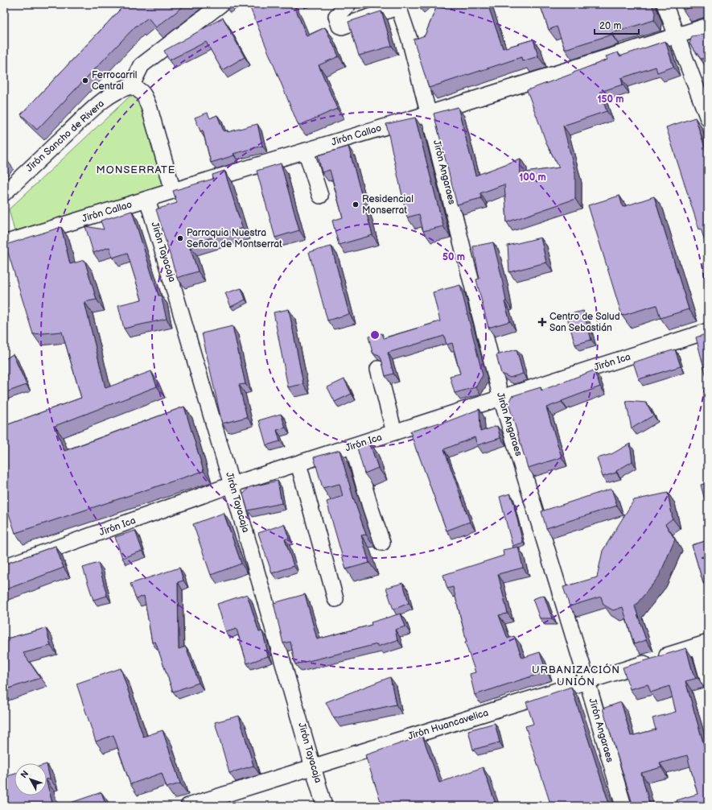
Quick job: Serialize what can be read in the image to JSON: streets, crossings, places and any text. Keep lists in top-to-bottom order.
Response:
{
  "streets": {
    "street": [
      "Jirón Callao",
      "Jirón Sancho de Rivera",
      "Jirón Angaraes",
      "Jirón Tayacaja",
      "Jirón Ica",
      "Jirón Huancavelica"
    ]
  },
  "crossings": [
    ["Jirón Callao", "Jirón Angaraes"],
    ["Jirón Callao", "Jirón Tayacaja"],
    ["Jirón Angaraes", "Jirón Ica"],
    ["Jirón Angaraes", "Jirón Huancavelica"],
    ["Jirón Tayacaja", "Jirón Ica"],
    ["Jirón Tayacaja", "Jirón Huancavelica"]
  ],
  "districts": ["MONSERRATE", "URBANIZACIÓN UNIÓN"],
  "places": {
    "other": ["Ferrocarril Central", "Residencial Monserrat", "Parroquia Nuestra Señora de Montserrat"],
    "health": ["Centro de Salud San Sebastián"]
  },
  "scale_bar": "20 m",
  "north": "top left",
  "rings": ["150 m", "100 m", "50 m"]
}
